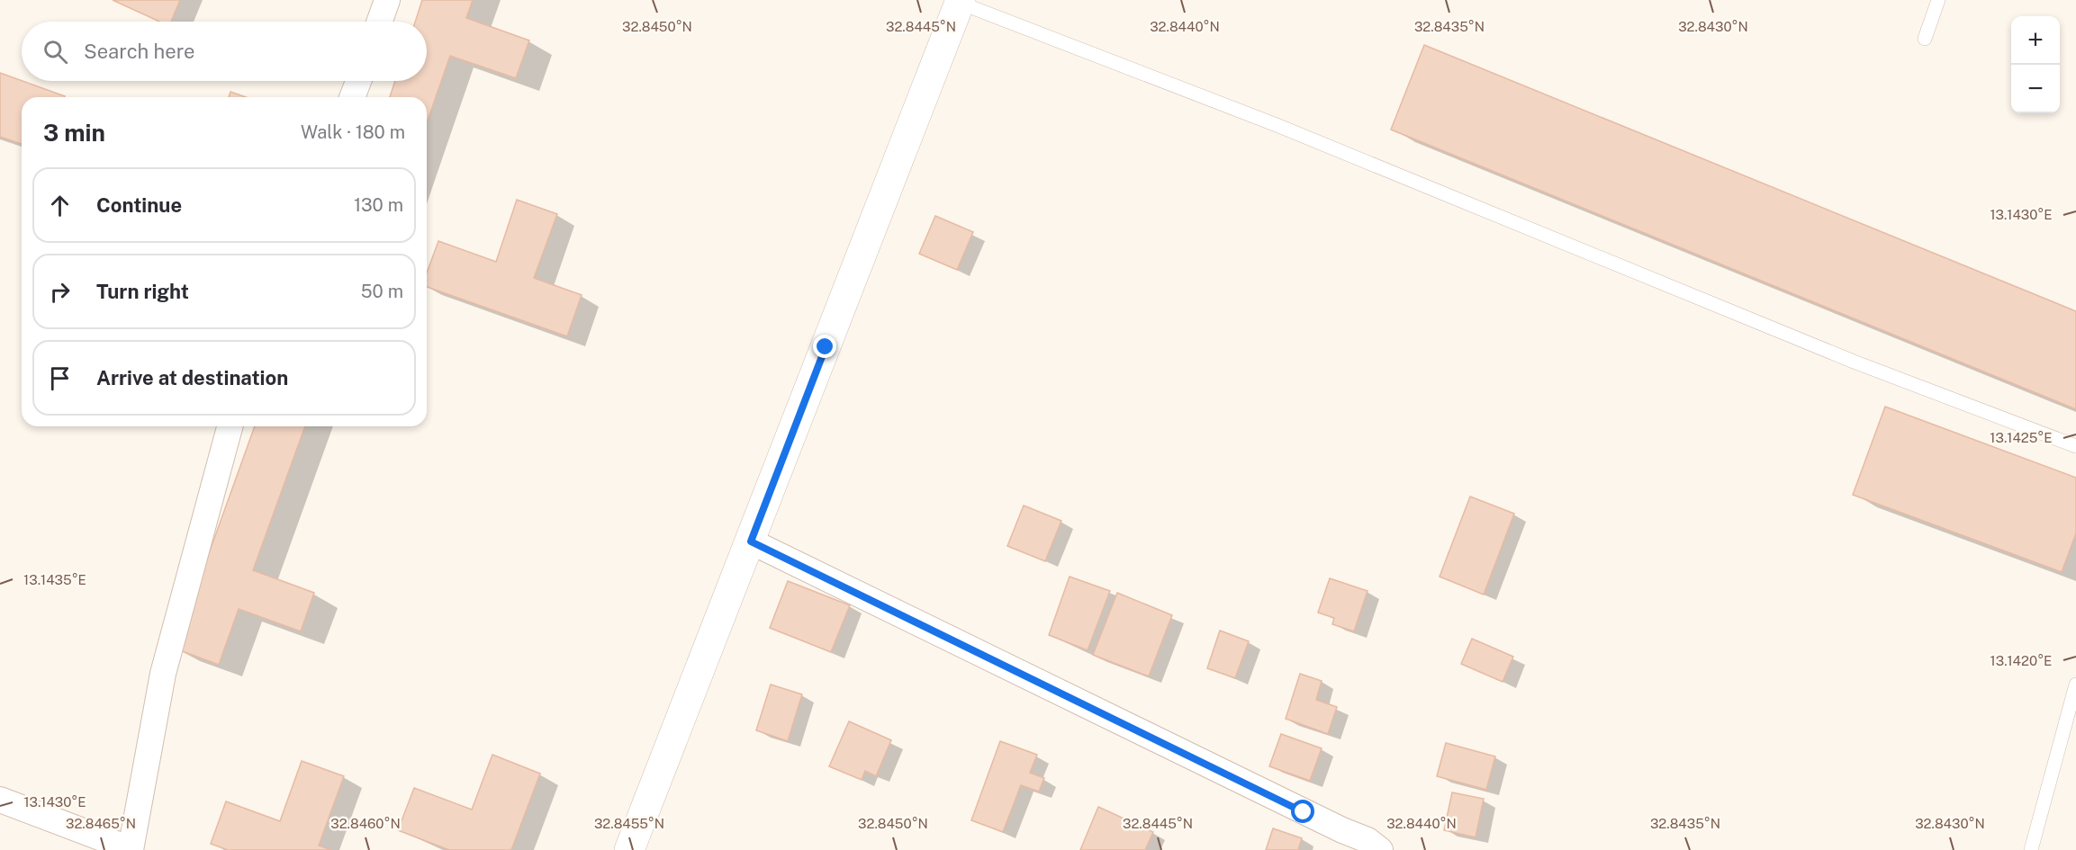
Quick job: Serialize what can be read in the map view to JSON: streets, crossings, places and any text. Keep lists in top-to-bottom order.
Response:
{
  "page": {
    "map_buttons": ["+", "−"],
    "search": "Search here",
    "heading": ["3 min", "Walk · 180 m"],
    "list": [
      ["Continue", "130 m"],
      ["Turn right", "50 m"],
      "Arrive at destination"
    ]
  },
  "coordinates": [
    "32.8450°N",
    "32.8445°N",
    "32.8440°N",
    "32.8435°N",
    "32.8430°N",
    "13.1430°E",
    "13.1425°E",
    "13.1435°E",
    "13.1420°E",
    "32.8465°N",
    "32.8460°N",
    "32.8455°N"
  ]
}
